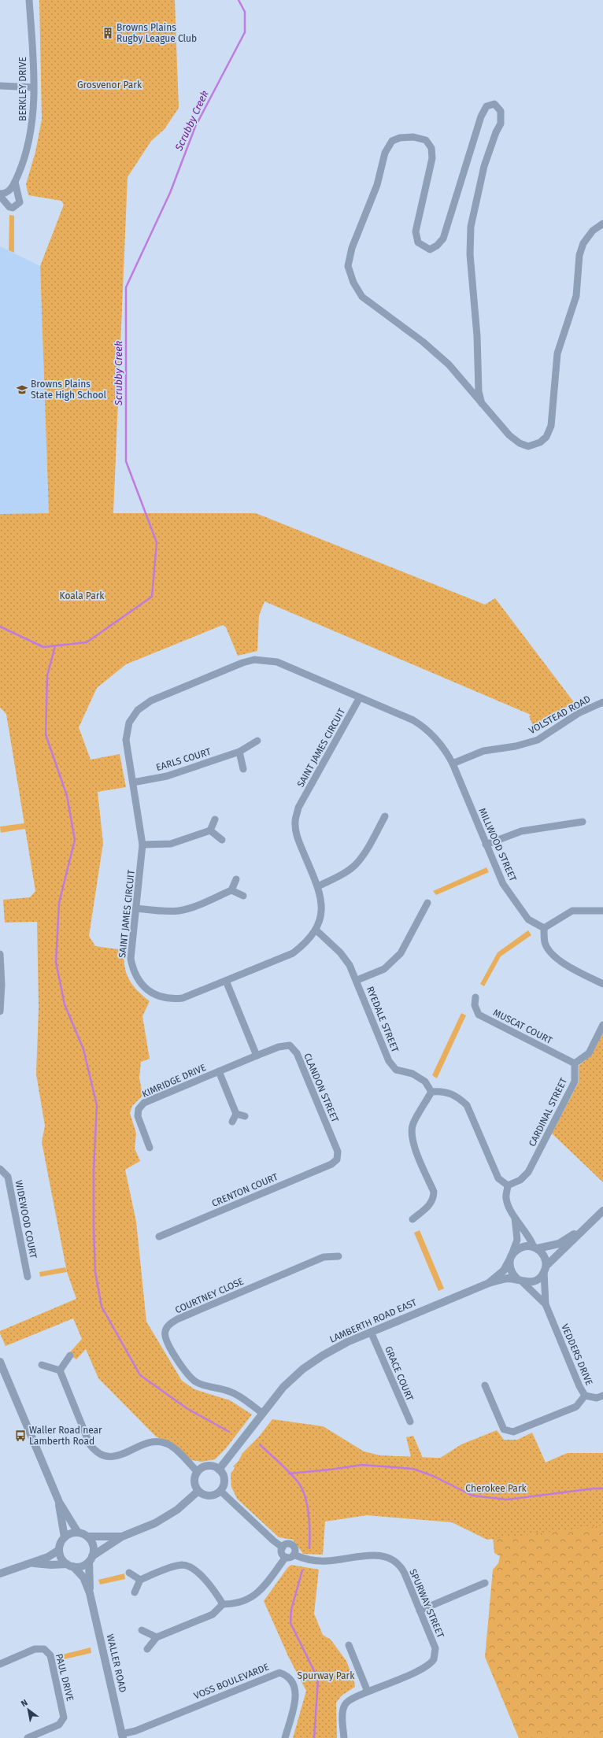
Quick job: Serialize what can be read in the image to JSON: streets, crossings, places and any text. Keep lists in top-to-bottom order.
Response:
{
  "streets": {
    "street": [
      "BERKLEY DRIVE",
      "VOLSTEAD ROAD",
      "SAINT JAMES CIRCUIT",
      "EARLS COURT",
      "MILLWOOD STREET",
      "RYEDALE STREET",
      "MUSCAT COURT",
      "KIMRIDGE DRIVE",
      "CLANDON STREET",
      "CARDINAL STREET",
      "CRENTON COURT",
      "WIDEWOOD COURT",
      "COURTNEY CLOSE",
      "LAMBERTH ROAD EAST",
      "VEDDERS DRIVE",
      "GRACE COURT",
      "SPURWAY STREET",
      "WALLER ROAD",
      "PAUL DRIVE",
      "VOSS BOULEVARDE"
    ]
  },
  "crossings": [
    ["VOLSTEAD ROAD", "SAINT JAMES CIRCUIT"],
    ["VOLSTEAD ROAD", "MILLWOOD STREET"],
    ["SAINT JAMES CIRCUIT", "EARLS COURT"],
    ["SAINT JAMES CIRCUIT", "MILLWOOD STREET"],
    ["SAINT JAMES CIRCUIT", "RYEDALE STREET"],
    ["MUSCAT COURT", "CARDINAL STREET"],
    ["KIMRIDGE DRIVE", "CLANDON STREET"],
    ["CLANDON STREET", "CRENTON COURT"],
    ["COURTNEY CLOSE", "LAMBERTH ROAD EAST"],
    ["LAMBERTH ROAD EAST", "VEDDERS DRIVE"],
    ["LAMBERTH ROAD EAST", "GRACE COURT"],
    ["WALLER ROAD", "VOSS BOULEVARDE"]
  ],
  "water": ["Scrubby Creek"],
  "parks": [
    "Grosvenor Park",
    "Koala Park",
    "Cherokee Park",
    "Spurway Park"
  ],
  "places": {
    "building": ["Browns Plains Rugby League Club"],
    "school or university": ["Browns Plains State High School"],
    "bus stop": ["Waller Road near Lamberth Road"]
  },
  "north": "top left"
}
